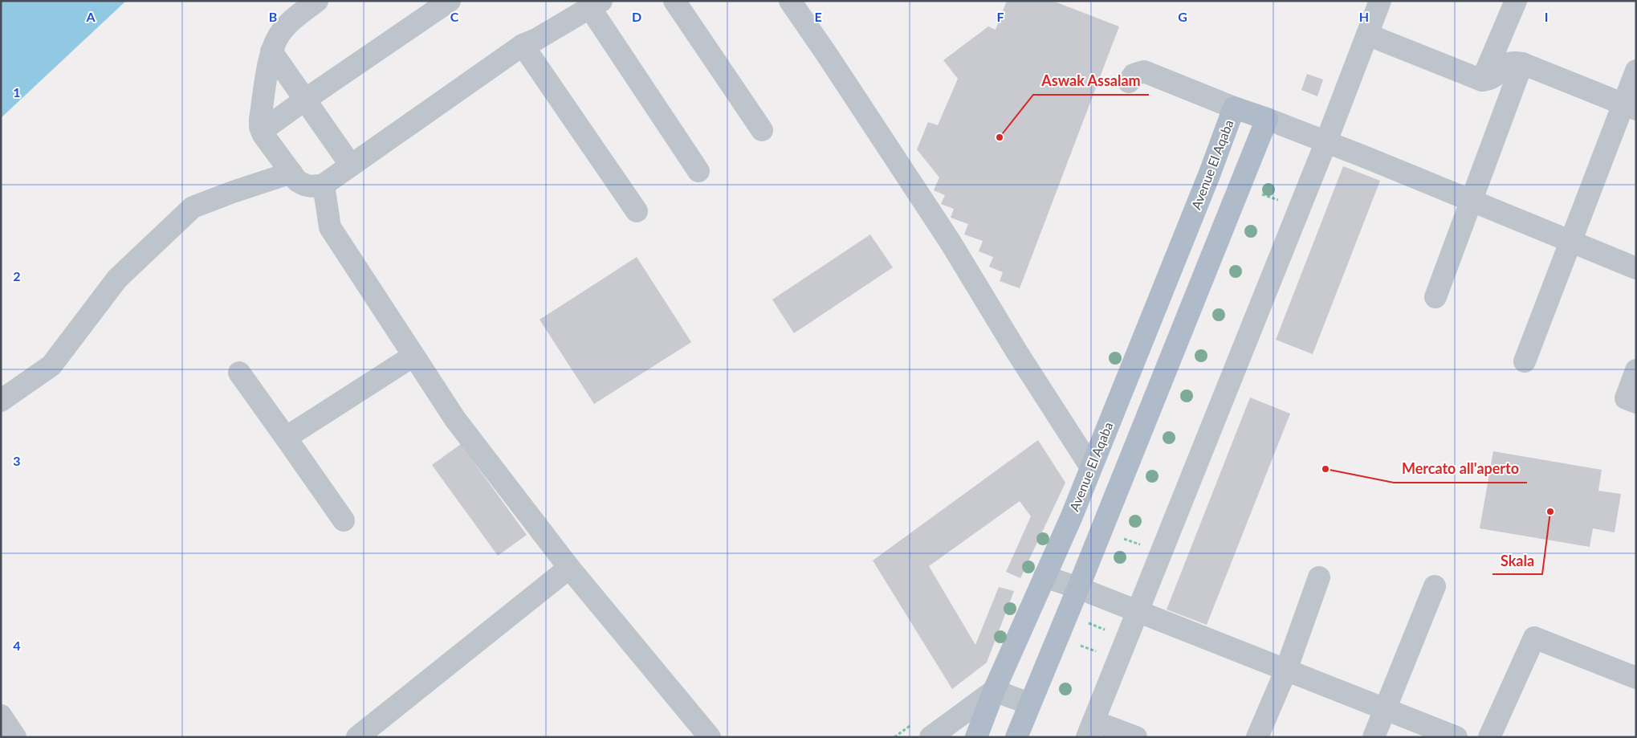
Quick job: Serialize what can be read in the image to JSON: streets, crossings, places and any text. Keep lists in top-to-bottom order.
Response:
{
  "streets": {
    "main road": ["Avenue El Aqaba"]
  },
  "places": ["Aswak Assalam", "Mercato all'aperto", "Skala"],
  "grid": {
    "columns": [
      "A",
      "B",
      "C",
      "D",
      "E",
      "F",
      "G",
      "H",
      "I"
    ],
    "rows": [
      "1",
      "2",
      "3",
      "4"
    ]
  }
}
